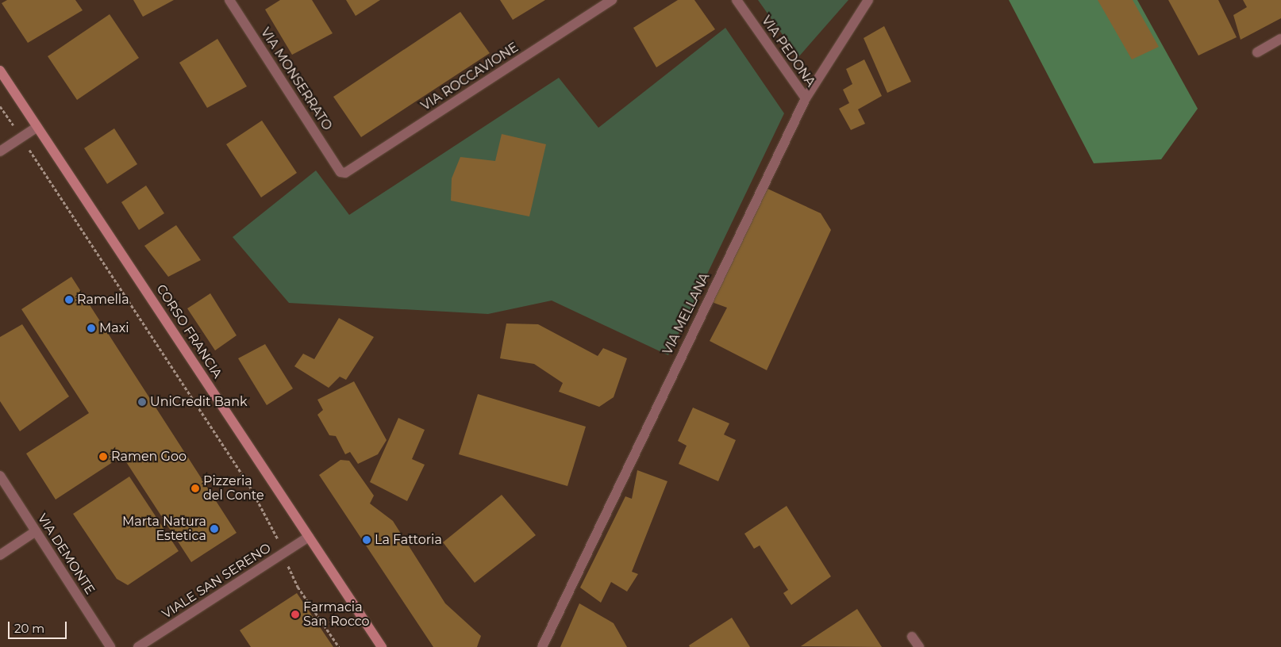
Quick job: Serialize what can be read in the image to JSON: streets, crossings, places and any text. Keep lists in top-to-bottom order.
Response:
{
  "streets": {
    "main road": ["CORSO FRANCIA"],
    "street": [
      "VIA PEDONA",
      "VIA ROCCAVIONE",
      "VIA MONSERRATO",
      "VIA MELLANA",
      "VIA DEMONTE",
      "VIALE SAN SERENO"
    ]
  },
  "crossings": [
    ["VIA PEDONA", "VIA MELLANA"],
    ["VIA ROCCAVIONE", "VIA MONSERRATO"],
    ["CORSO FRANCIA", "VIALE SAN SERENO"]
  ],
  "places": [
    "Ramella",
    "Maxi",
    "UniCredit Bank",
    "Ramen Goo",
    "Pizzeria del Conte",
    "Marta Natura Estetica",
    "La Fattoria",
    "Farmacia San Rocco"
  ],
  "scale_bar": "20 m"
}
